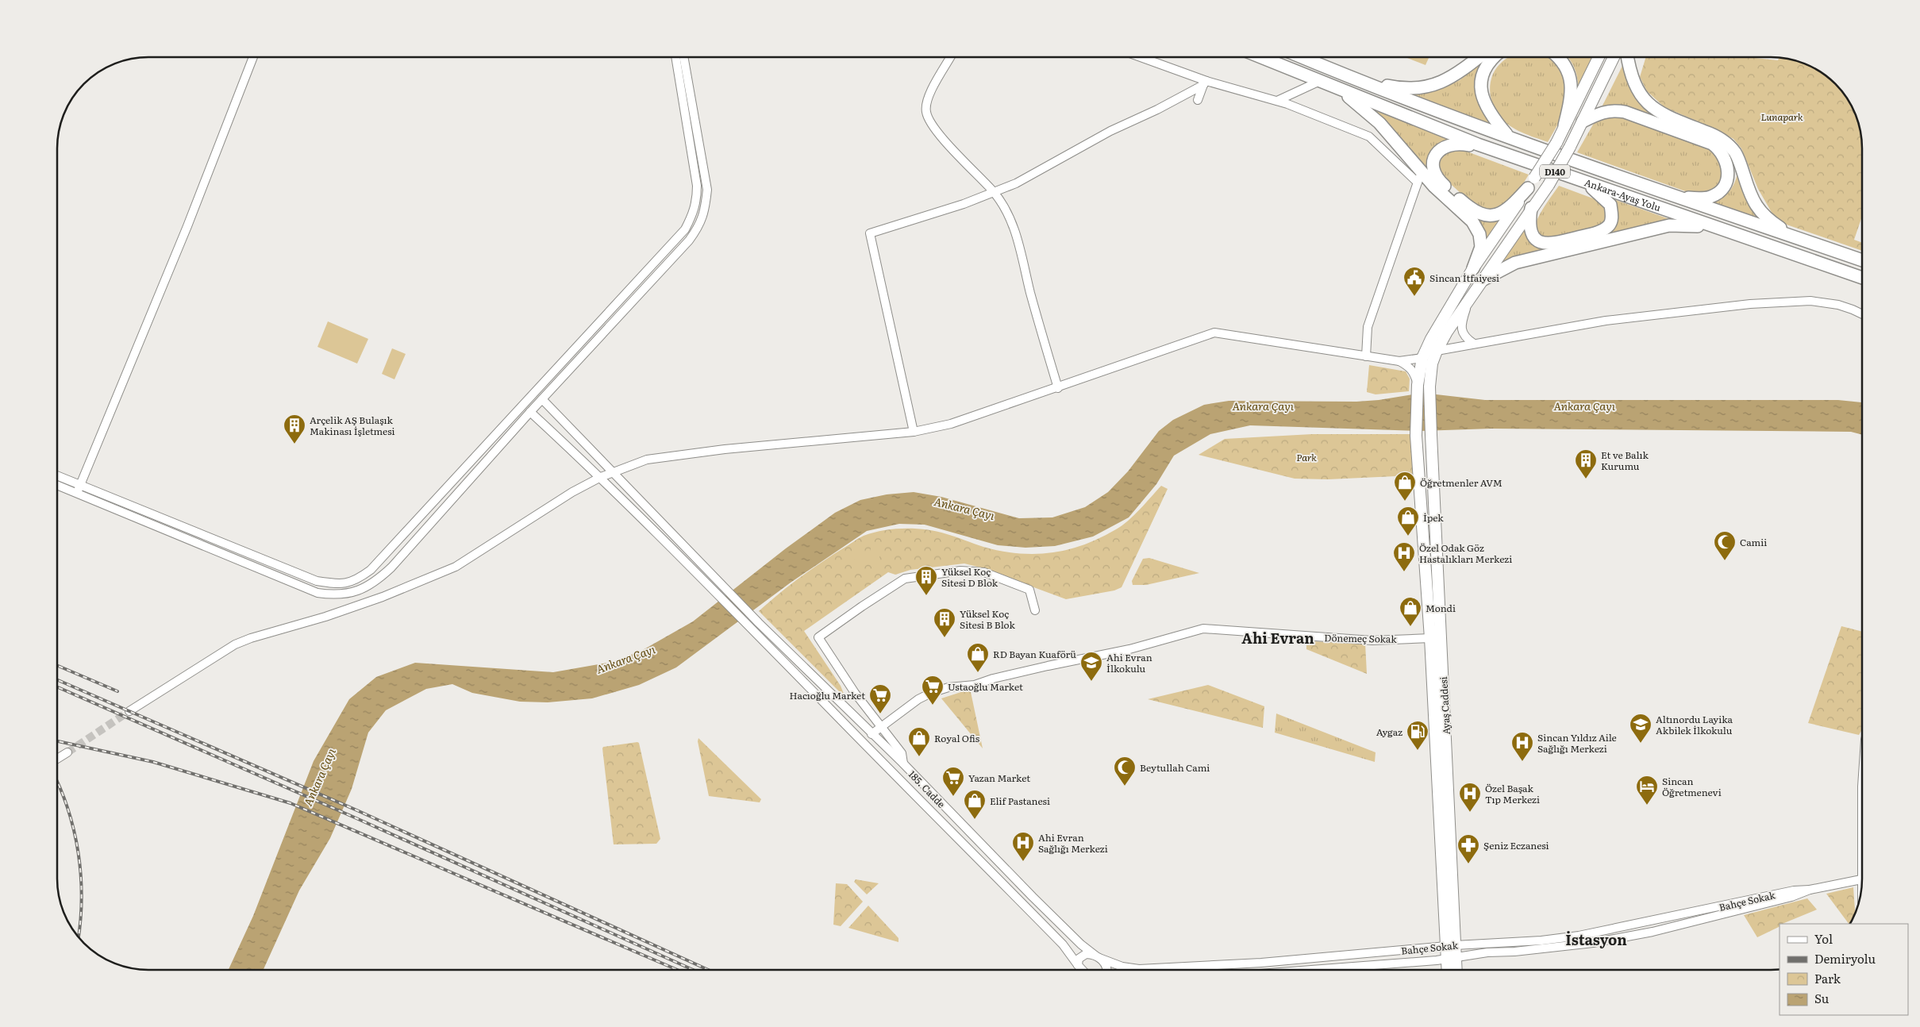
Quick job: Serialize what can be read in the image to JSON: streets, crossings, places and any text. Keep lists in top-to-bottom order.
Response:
{
  "streets": {
    "highway": ["D140", "Ankara-Ayaş Yolu"],
    "main road": ["Ayaş Caddesi"],
    "street": ["Dönemeç Sokak", "185. Cadde", "Bahçe Sokak"]
  },
  "crossings": [
    ["Dönemeç Sokak", "Ayaş Caddesi"],
    ["Dönemeç Sokak", "185. Cadde"],
    ["Ayaş Caddesi", "Bahçe Sokak"],
    ["185. Cadde", "Bahçe Sokak"]
  ],
  "districts": ["Ahi Evran", "İstasyon"],
  "water": ["Ankara Çayı"],
  "parks": ["Lunapark", "Park"],
  "places": {
    "public building": ["Sincan İtfaiyesi"],
    "building": [
      "Arçelik AŞ Bulaşık Makinası İşletmesi",
      "Et ve Balık Kurumu",
      "Yüksel Koç Sitesi D Blok",
      "Yüksel Koç Sitesi B Blok"
    ],
    "shop": [
      "Öğretmenler AVM",
      "İpek",
      "Mondi",
      "RD Bayan Kuaförü",
      "Royal Ofis",
      "Elif Pastanesi"
    ],
    "mosque": ["Camii", "Beytullah Cami"],
    "hospital": [
      "Özel Odak Göz Hastalıkları Merkezi",
      "Sincan Yıldız Aile Sağlığı Merkezi",
      "Özel Başak Tıp Merkezi",
      "Ahi Evran Sağlığı Merkezi"
    ],
    "school or university": ["Ahi Evran İlkokulu", "Altınordu Layika Akbilek İlkokulu"],
    "supermarket": ["Ustaoğlu Market", "Hacıoğlu Market", "Yazan Market"],
    "fuel station": ["Aygaz"],
    "hotel": ["Sincan Öğretmenevi"],
    "pharmacy": ["Şeniz Eczanesi"]
  },
  "legend": [
    "Yol",
    "Demiryolu",
    "Park",
    "Su"
  ]
}
